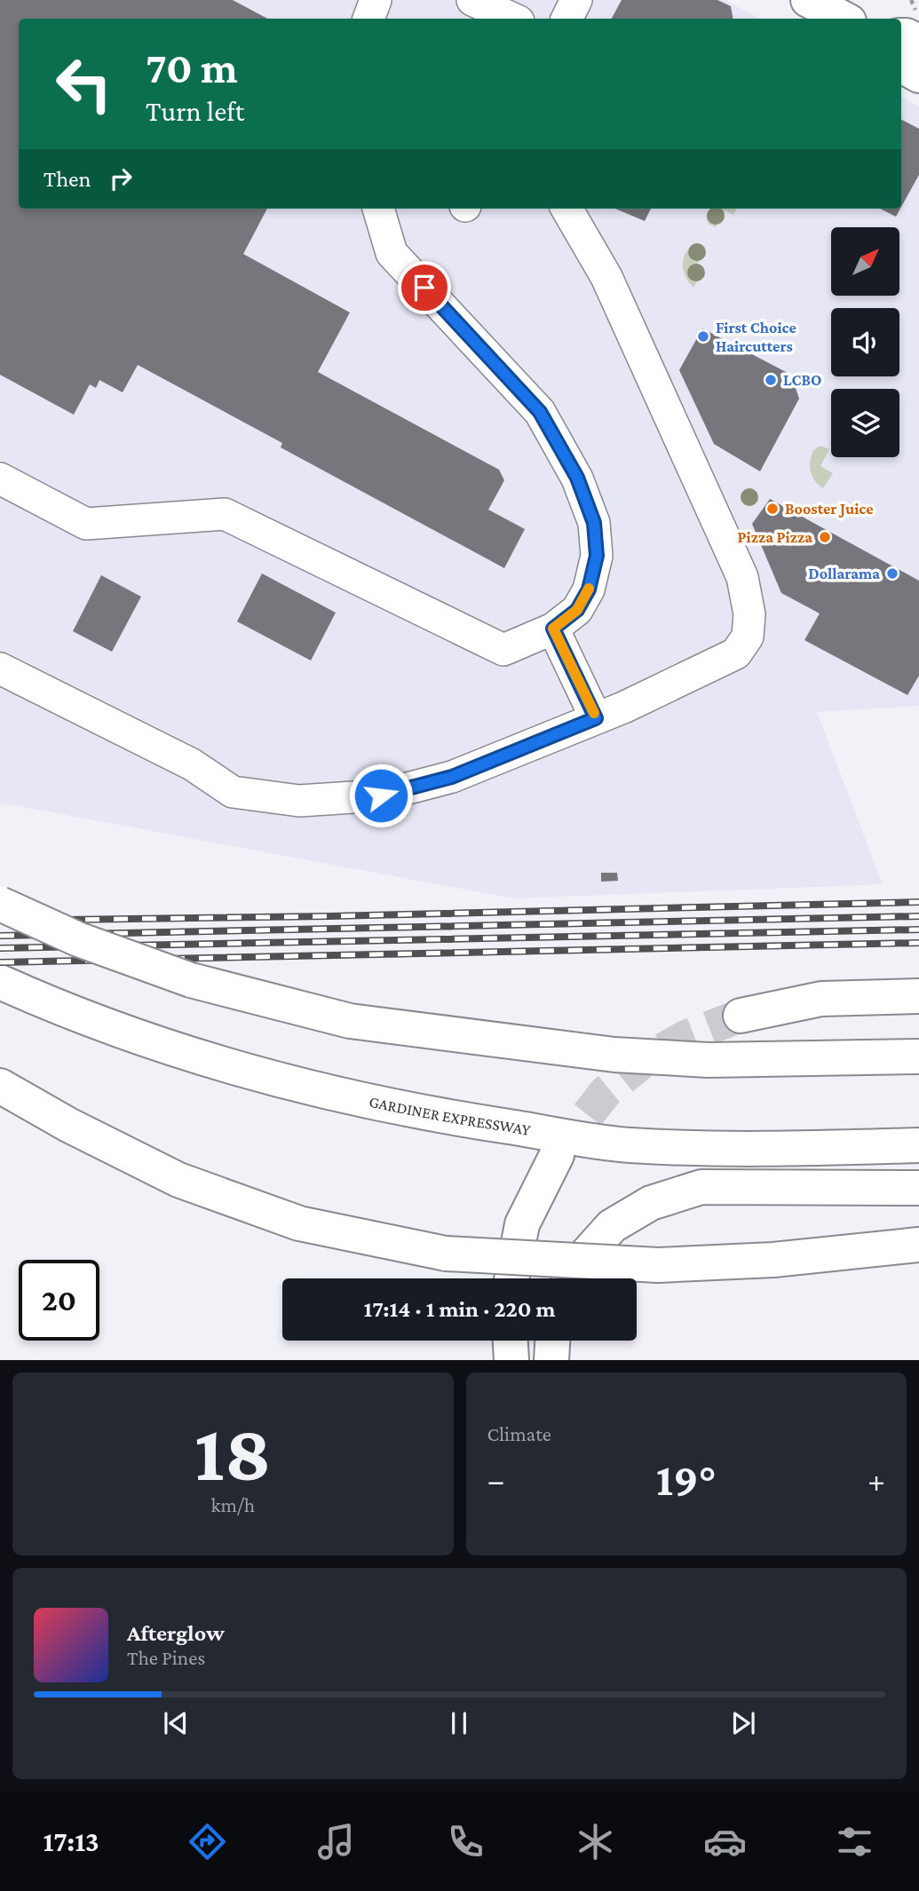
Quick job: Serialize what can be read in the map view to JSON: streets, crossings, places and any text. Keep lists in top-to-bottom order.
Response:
{
  "streets": {
    "main road": ["GARDINER EXPRESSWAY"]
  },
  "places": [
    "First Choice Haircutters",
    "LCBO",
    "Booster Juice",
    "Pizza Pizza",
    "Dollarama"
  ],
  "north": "top right",
  "page": {
    "turn": ["70 m", "Turn left"],
    "then": "Then",
    "limit": "20",
    "trip": "17:14 · 1 min · 220 m",
    "tile": [
      ["18", "km/h"],
      "Climate"
    ],
    "heat": ["−", "19°", "+"],
    "song": ["Afterglow", "The Pines"],
    "tabs": "17:13"
  }
}
